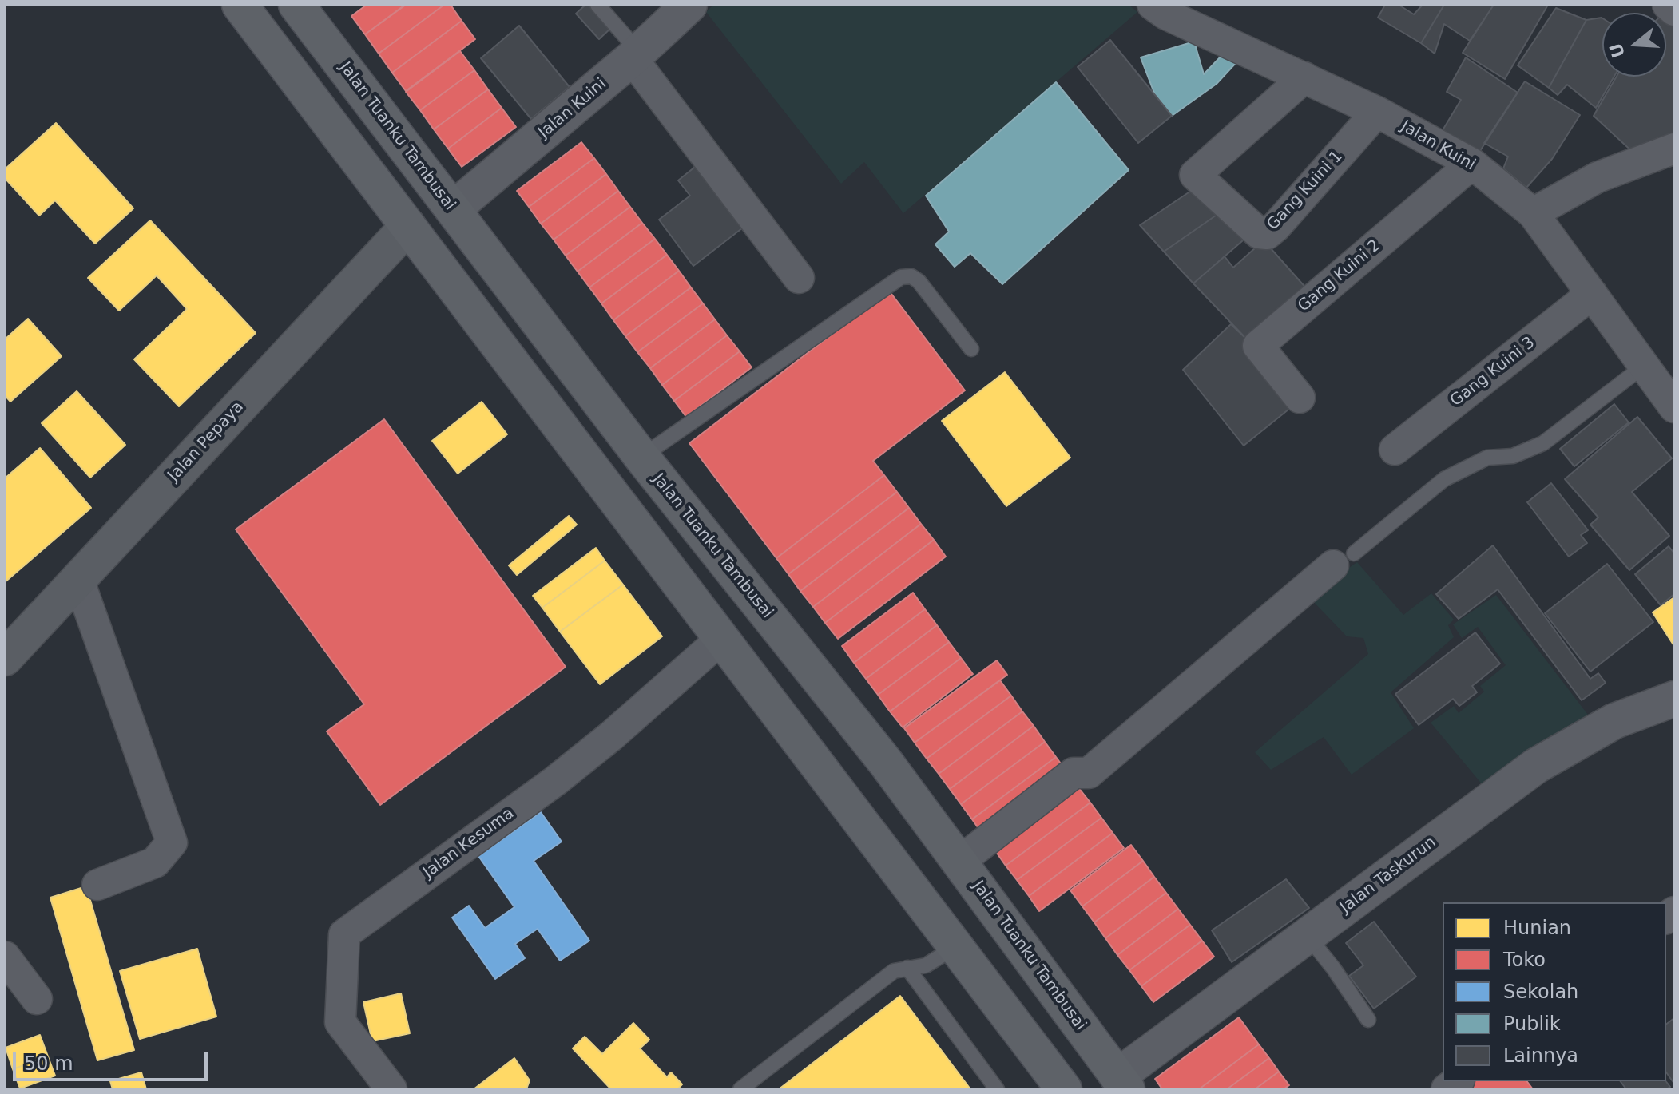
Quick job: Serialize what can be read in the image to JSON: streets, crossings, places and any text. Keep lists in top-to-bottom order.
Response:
{
  "streets": {
    "main road": ["Jalan Tuanku Tambusai", "Jalan Pepaya"],
    "street": [
      "Jalan Kuini",
      "Gang Kuini 1",
      "Gang Kuini 2",
      "Gang Kuini 3",
      "Jalan Kesuma",
      "Jalan Taskurun"
    ]
  },
  "crossings": [
    ["Jalan Kuini", "Jalan Tuanku Tambusai"],
    ["Jalan Kuini", "Gang Kuini 1"],
    ["Jalan Kuini", "Gang Kuini 2"],
    ["Jalan Kuini", "Gang Kuini 3"],
    ["Jalan Tuanku Tambusai", "Jalan Taskurun"]
  ],
  "legend": [
    "Hunian",
    "Toko",
    "Sekolah",
    "Publik",
    "Lainnya"
  ],
  "scale_bar": "50 m",
  "north": "left"
}
